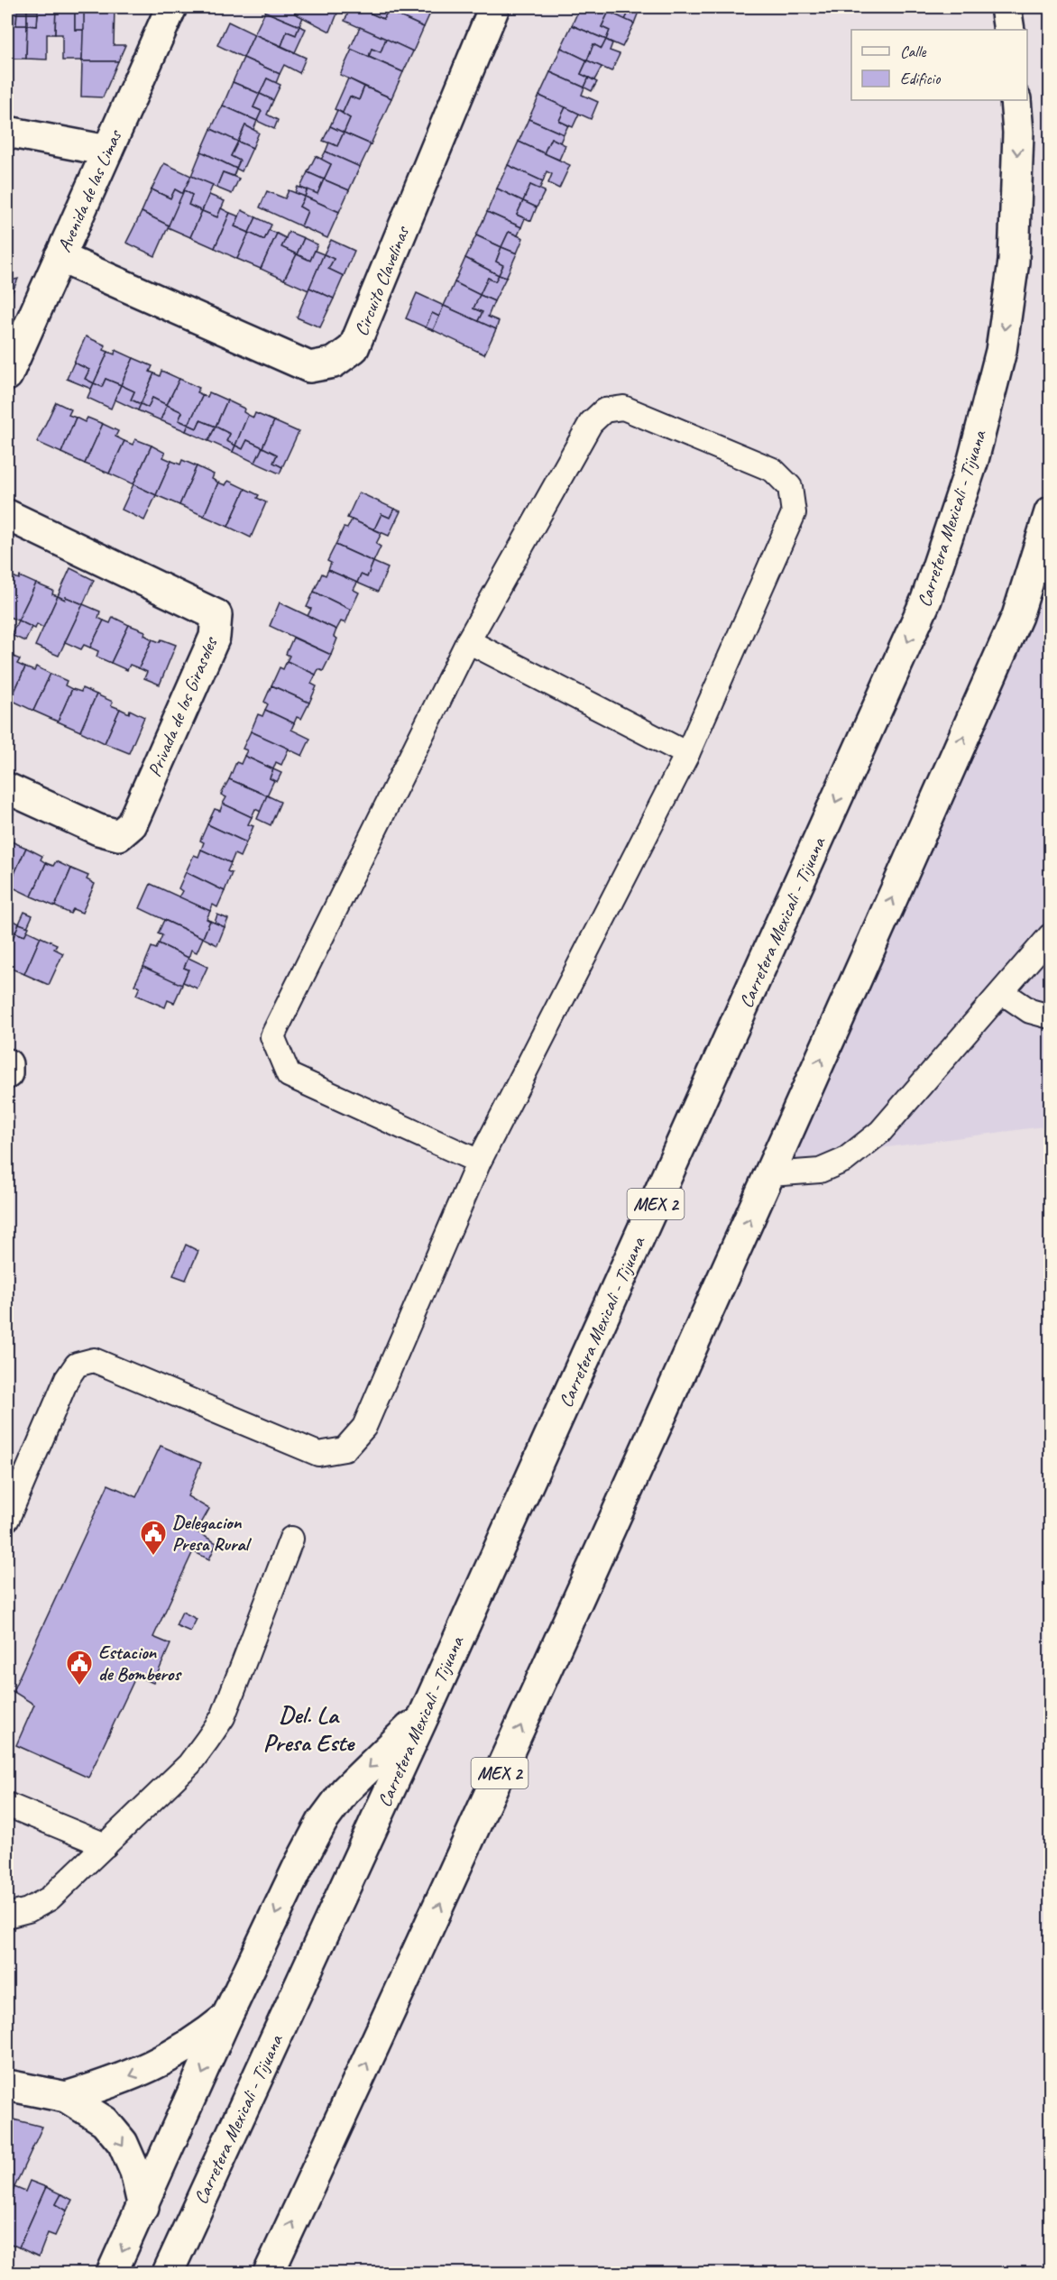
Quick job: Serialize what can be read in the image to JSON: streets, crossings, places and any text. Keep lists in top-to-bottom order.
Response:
{
  "streets": {
    "main road": [
      "Avenida de las Limas",
      "Circuito Clavelinas",
      "Carretera Mexicali - Tijuana",
      "Privada de los Girasoles",
      "MEX 2"
    ]
  },
  "crossings": [
    ["Avenida de las Limas", "Circuito Clavelinas"]
  ],
  "districts": ["Del. La Presa Este"],
  "places": {
    "public building": ["Delegacion Presa Rural", "Estacion de Bomberos"]
  },
  "legend": ["Calle", "Edificio"]
}
